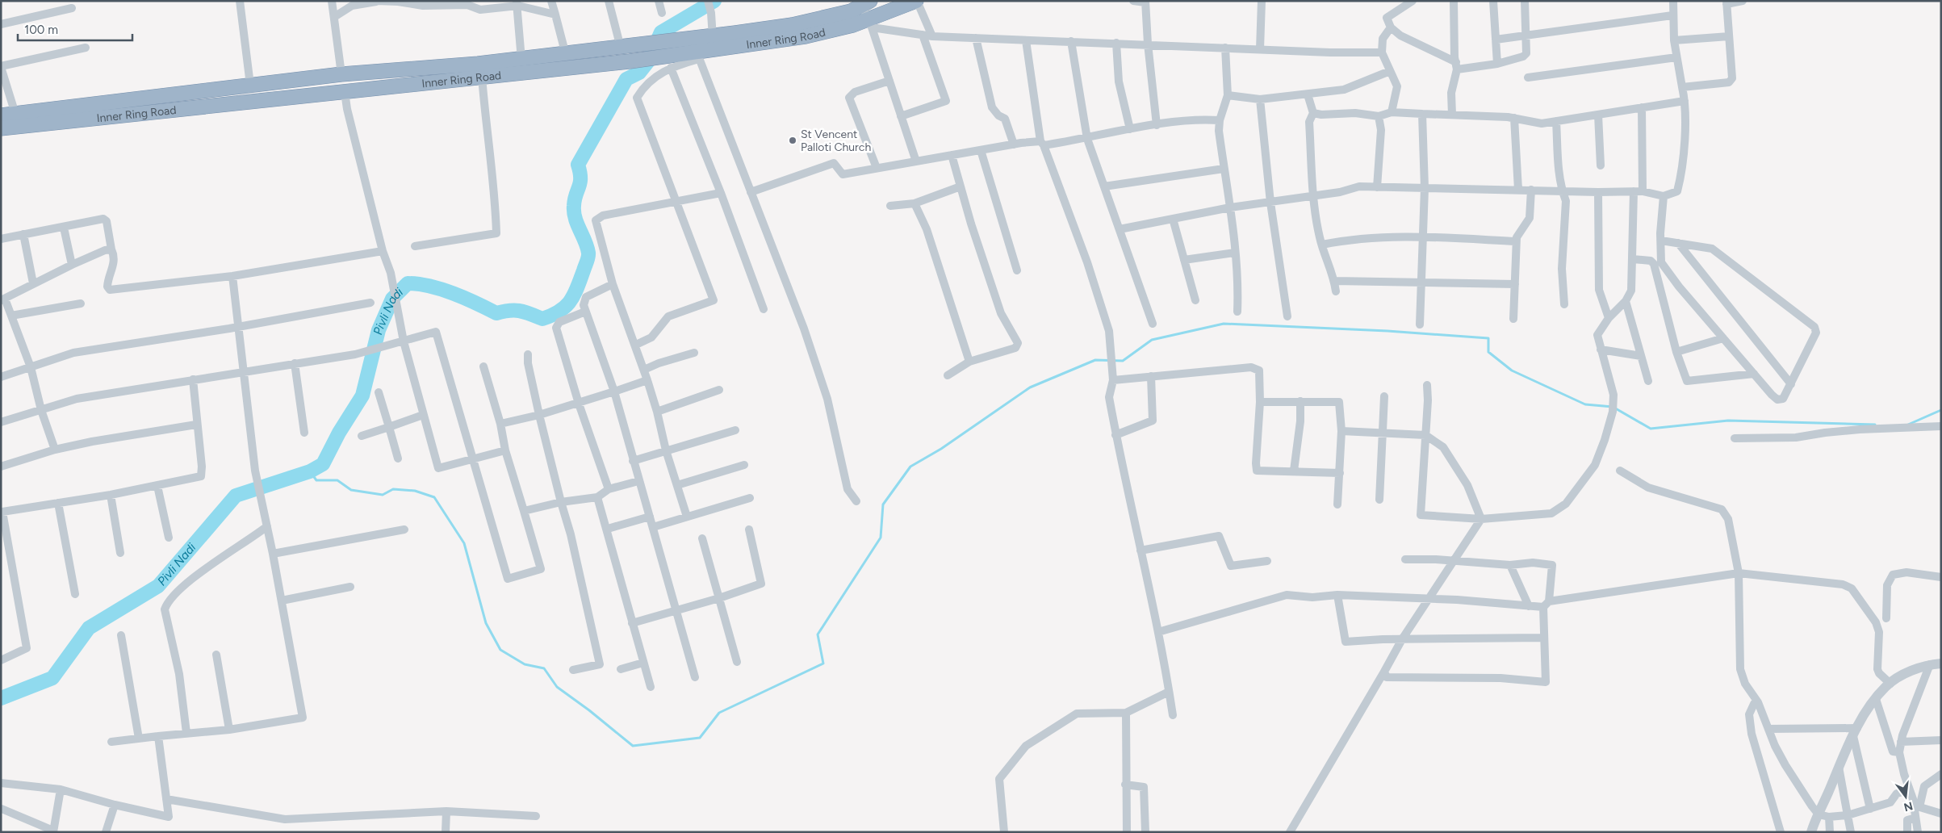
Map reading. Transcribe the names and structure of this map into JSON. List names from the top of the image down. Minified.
{"streets":{"highway":["Inner Ring Road"]},"water":["Pivli Nadi"],"places":["St Vencent Palloti Church"],"scale_bar":"100 m","north":"bottom"}
